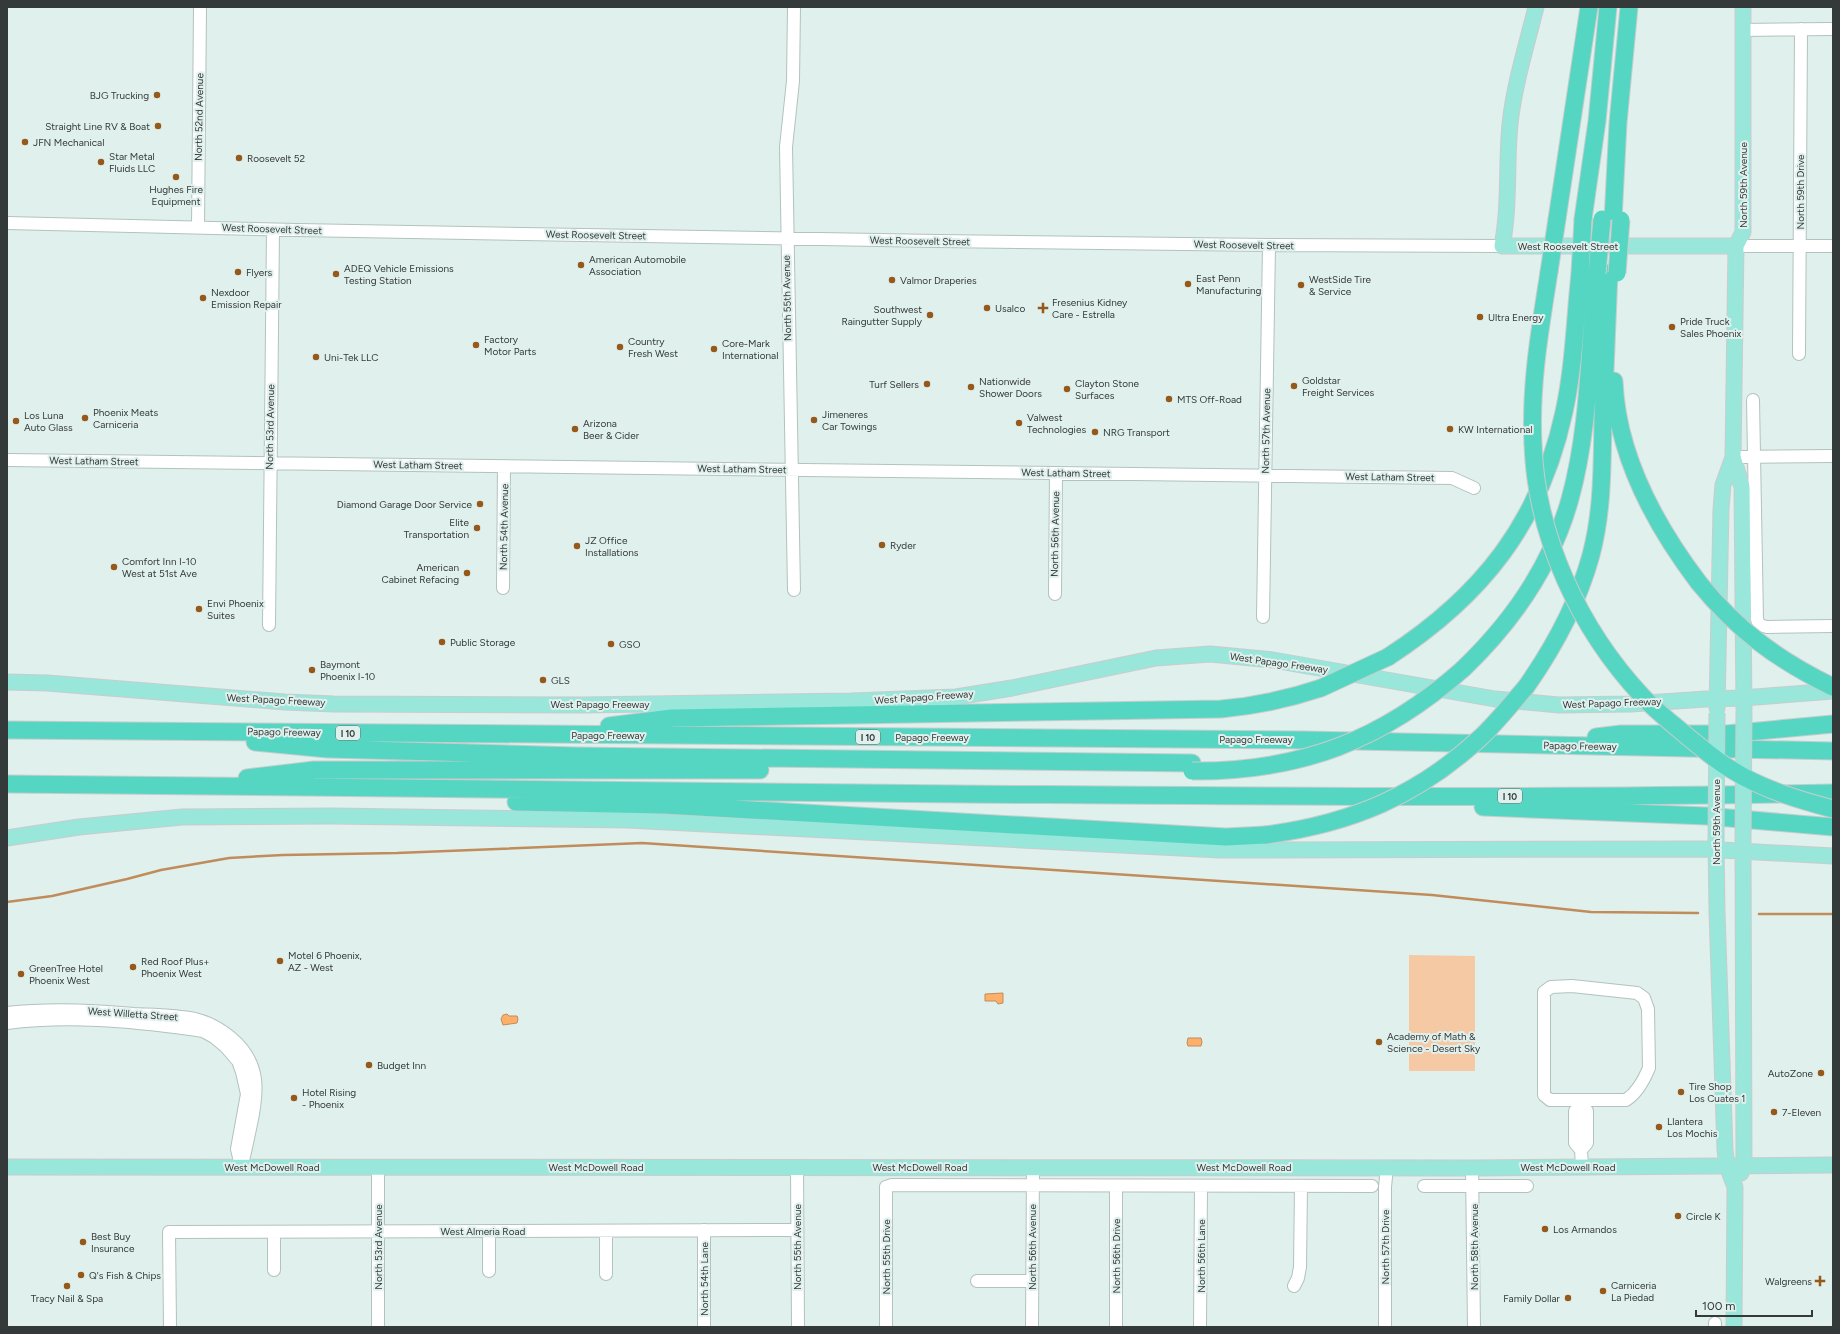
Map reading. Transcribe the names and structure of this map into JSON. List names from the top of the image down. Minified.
{"streets":{"highway":["Papago Freeway","I 10"],"main road":["North 59th Avenue","West Roosevelt Street","West Papago Freeway","West McDowell Road"],"street":["North 52nd Avenue","North 59th Drive","North 55th Avenue","North 53rd Avenue","North 57th Avenue","West Latham Street","North 54th Avenue","North 56th Avenue","West Willetta Street","West Almeria Road","North 57th Drive","North 58th Avenue","North 56th Drive","North 56th Lane","North 55th Drive","North 54th Lane"]},"crossings":[["North 52nd Avenue","West Roosevelt Street"],["North 59th Avenue","West Roosevelt Street"],["North 59th Avenue","West Papago Freeway"],["North 59th Avenue","West McDowell Road"],["North 59th Drive","West Roosevelt Street"],["West Roosevelt Street","North 55th Avenue"],["West Roosevelt Street","North 53rd Avenue"],["West Roosevelt Street","North 57th Avenue"],["North 55th Avenue","West Latham Street"],["North 55th Avenue","West McDowell Road"],["North 55th Avenue","West Almeria Road"],["North 53rd Avenue","West Latham Street"],["North 53rd Avenue","West McDowell Road"],["North 53rd Avenue","West Almeria Road"],["North 57th Avenue","West Latham Street"],["West Latham Street","North 54th Avenue"],["West Latham Street","North 56th Avenue"],["North 56th Avenue","West McDowell Road"],["West McDowell Road","North 57th Drive"],["West McDowell Road","North 58th Avenue"],["West McDowell Road","North 56th Drive"],["West McDowell Road","North 56th Lane"],["West McDowell Road","North 55th Drive"],["West Almeria Road","North 54th Lane"]],"places":{"other":["BJG Trucking","Straight Line RV & Boat","JFN Mechanical","Roosevelt 52","Star Metal Fluids LLC","Hughes Fire Equipment","American Automobile Association","Flyers","ADEQ Vehicle Emissions Testing Station","Valmor Draperies","East Penn Manufacturing","WestSide Tire & Service","Nexdoor Emission Repair","Usalco","Southwest Raingutter Supply","Ultra Energy","Pride Truck Sales Phoenix","Factory Motor Parts","Country Fresh West","Core-Mark International","Uni-Tek LLC","Turf Sellers","Goldstar Freight Services","Nationwide Shower Doors","Clayton Stone Surfaces","MTS Off-Road","Phoenix Meats Carniceria","Jimeneres Car Towings","Los Luna Auto Glass","Valwest Technologies","Arizona Beer & Cider","KW International","NRG Transport","Diamond Garage Door Service","Elite Transportation","Ryder","JZ Office Installations","Comfort Inn I-10 West at 51st Ave","American Cabinet Refacing","Envi Phoenix Suites","Public Storage","GSO","Baymont Phoenix I-10","GLS","Motel 6 Phoenix, AZ - West","Red Roof Plus+ Phoenix West","GreenTree Hotel Phoenix West","Academy of Math & Science - Desert Sky","Budget Inn","AutoZone","Tire Shop Los Cuates 1","Hotel Rising - Phoenix","7-Eleven","Llantera Los Mochis","Circle K","Los Armandos","Best Buy Insurance","Q's Fish & Chips","Tracy Nail & Spa","Carniceria La Piedad","Family Dollar"],"health":["Fresenius Kidney Care - Estrella","Walgreens"]},"scale_bar":"100 m"}
